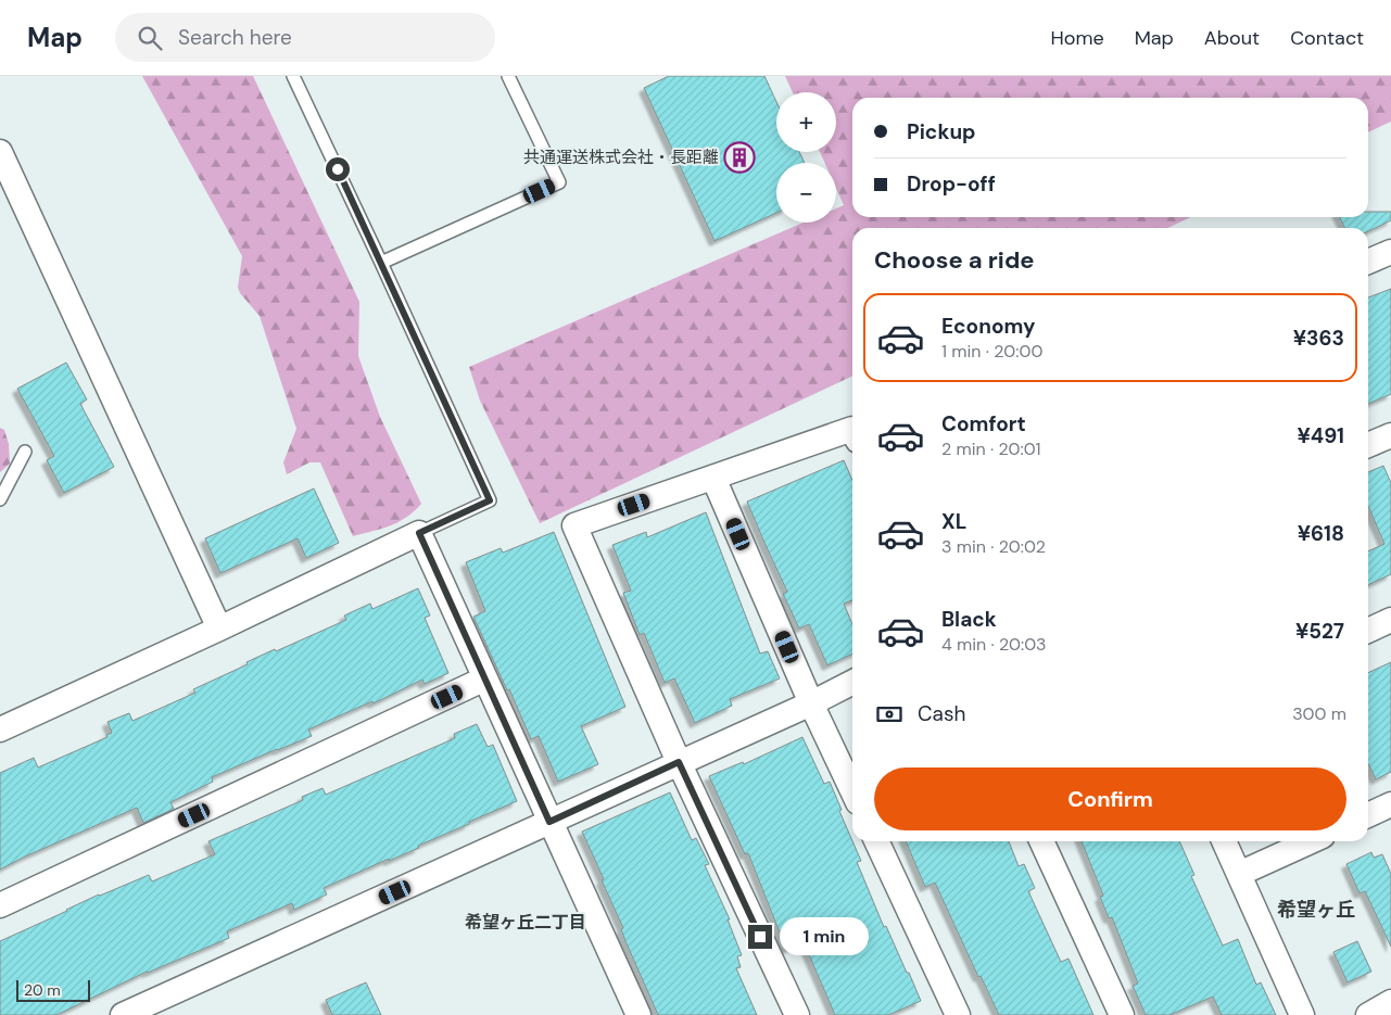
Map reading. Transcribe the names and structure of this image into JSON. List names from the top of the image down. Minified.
{"districts":["希望ヶ丘","希望ヶ丘二丁目"],"places":{"building":["共通運送株式会社・長距離"]},"scale_bar":"20 m","page":{"header":"Map","search":"Search here","nav":["Home","Map","About","Contact"],"map_buttons":["+","−"],"banner":["Pickup","Drop-off"],"heading":"Choose a ride","list":[{"name":"Economy","note":"1 min · 20:00","value":"¥363"},{"name":"Comfort","note":"2 min · 20:01","value":"¥491"},{"name":"XL","note":"3 min · 20:02","value":"¥618"},{"name":"Black","note":"4 min · 20:03","value":"¥527"}],"pay":["Cash","300 m"],"buttons":"Confirm","bubble":"1 min","scale":"20 m"}}
